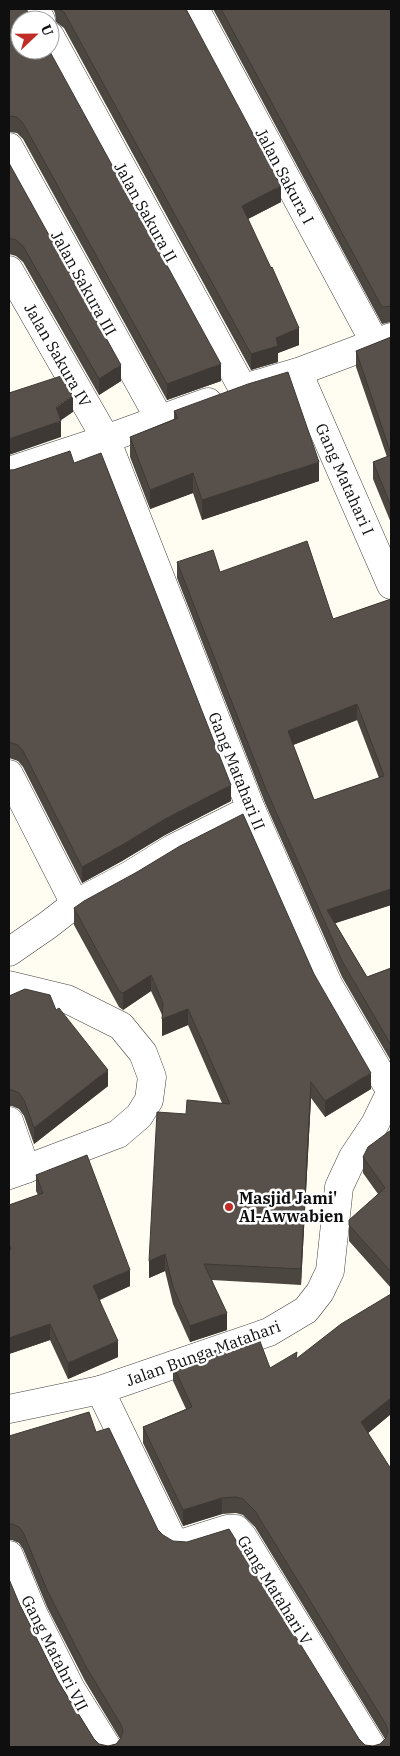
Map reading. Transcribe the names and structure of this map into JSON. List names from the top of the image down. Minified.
{"streets":{"street":["Jalan Sakura I","Jalan Sakura II","Jalan Sakura III","Jalan Sakura IV","Gang Matahari I","Gang Matahari II","Jalan Bunga Matahari","Gang Matahari V","Gang Matahri VII"]},"crossings":[["Jalan Sakura IV","Gang Matahari II"],["Gang Matahari II","Jalan Bunga Matahari"],["Jalan Bunga Matahari","Gang Matahari V"]],"places":["Masjid Jami' Al-Awwabien"],"north":"right"}
